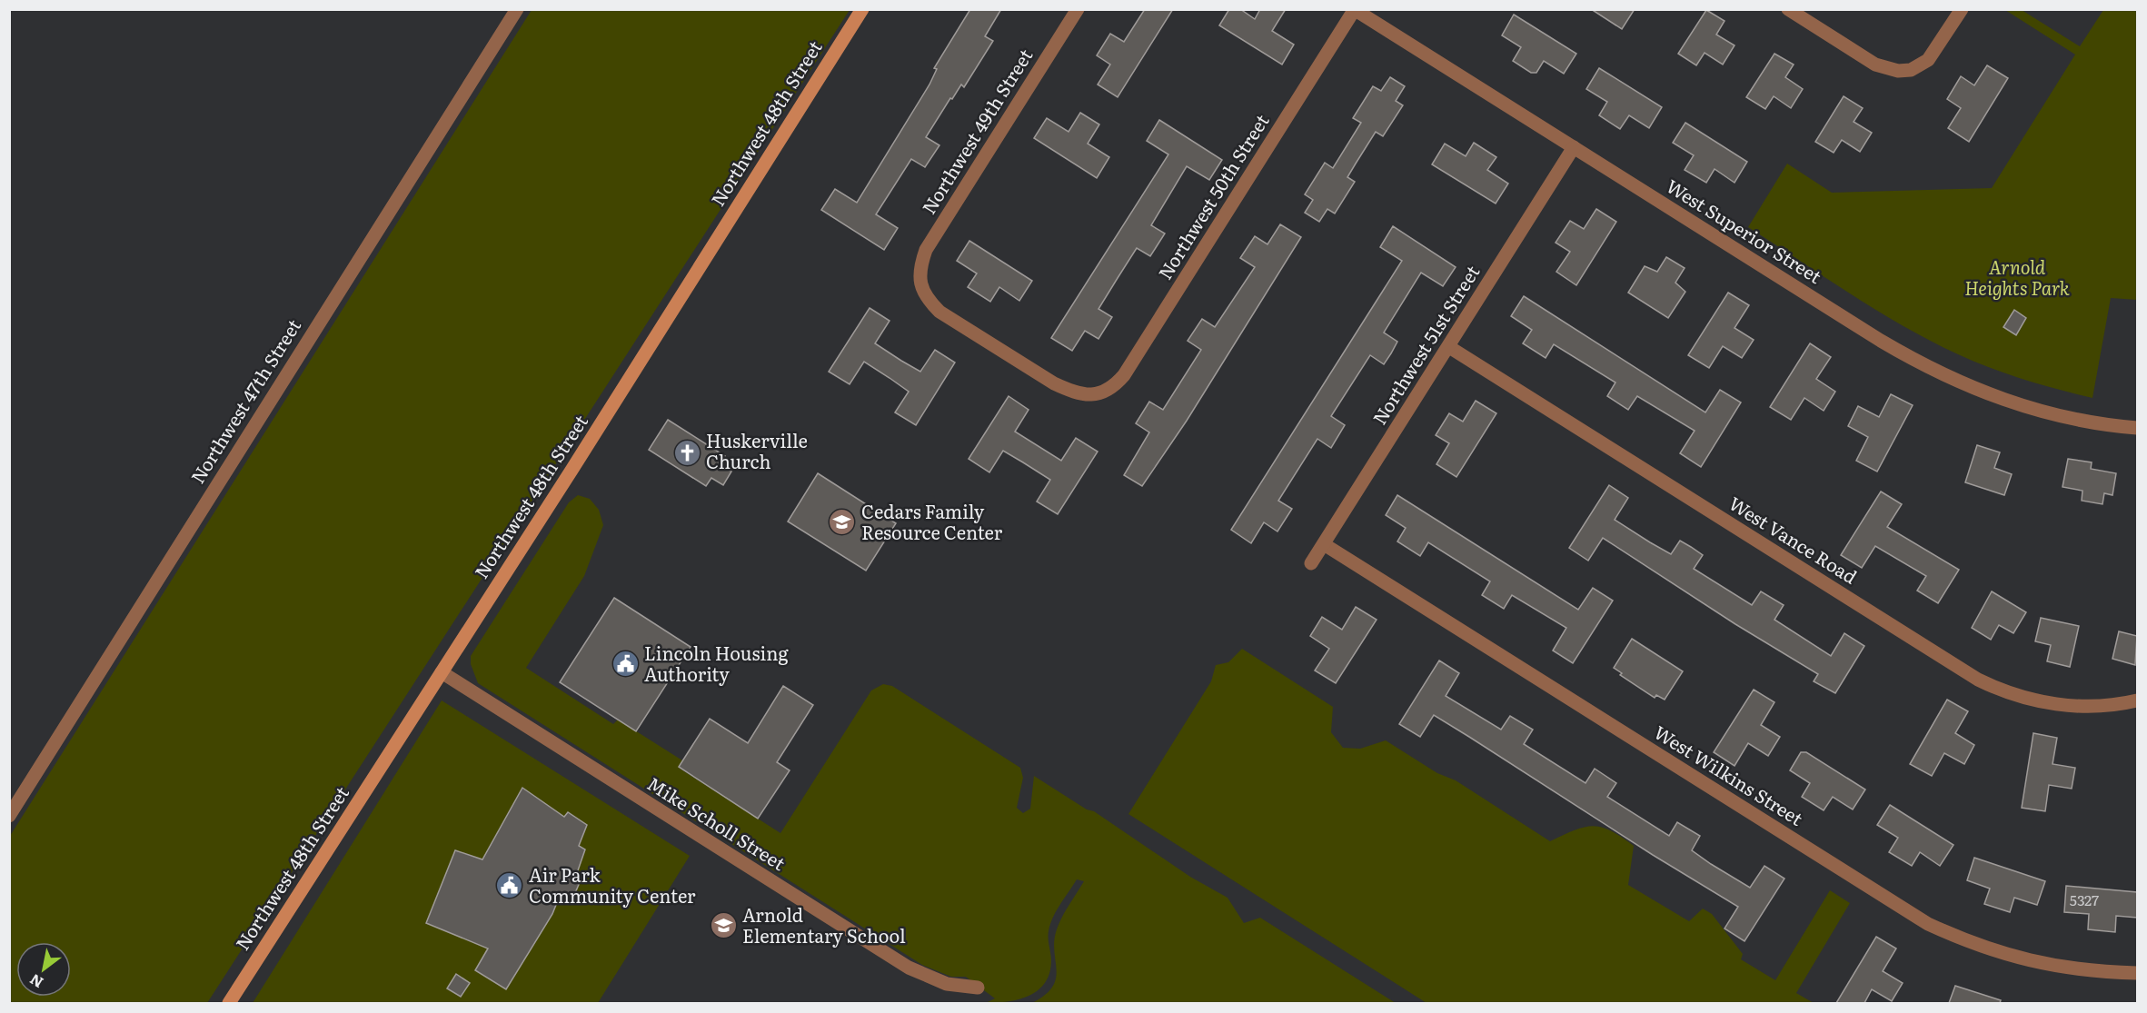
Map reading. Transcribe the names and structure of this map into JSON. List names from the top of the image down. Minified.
{"streets":{"main road":["Northwest 48th Street"],"street":["Northwest 49th Street","Northwest 50th Street","West Superior Street","Northwest 51st Street","Northwest 47th Street","West Vance Road","West Wilkins Street","Mike Scholl Street"]},"crossings":[["Northwest 48th Street","Mike Scholl Street"],["Northwest 49th Street","Northwest 50th Street"],["Northwest 50th Street","West Superior Street"],["West Superior Street","Northwest 51st Street"],["Northwest 51st Street","West Vance Road"],["Northwest 51st Street","West Wilkins Street"]],"parks":["Arnold Heights Park"],"places":{"church":["Huskerville Church"],"school or university":["Cedars Family Resource Center","Arnold Elementary School"],"public building":["Lincoln Housing Authority","Air Park Community Center"]},"house_numbers":["5327"],"north":"bottom left"}
